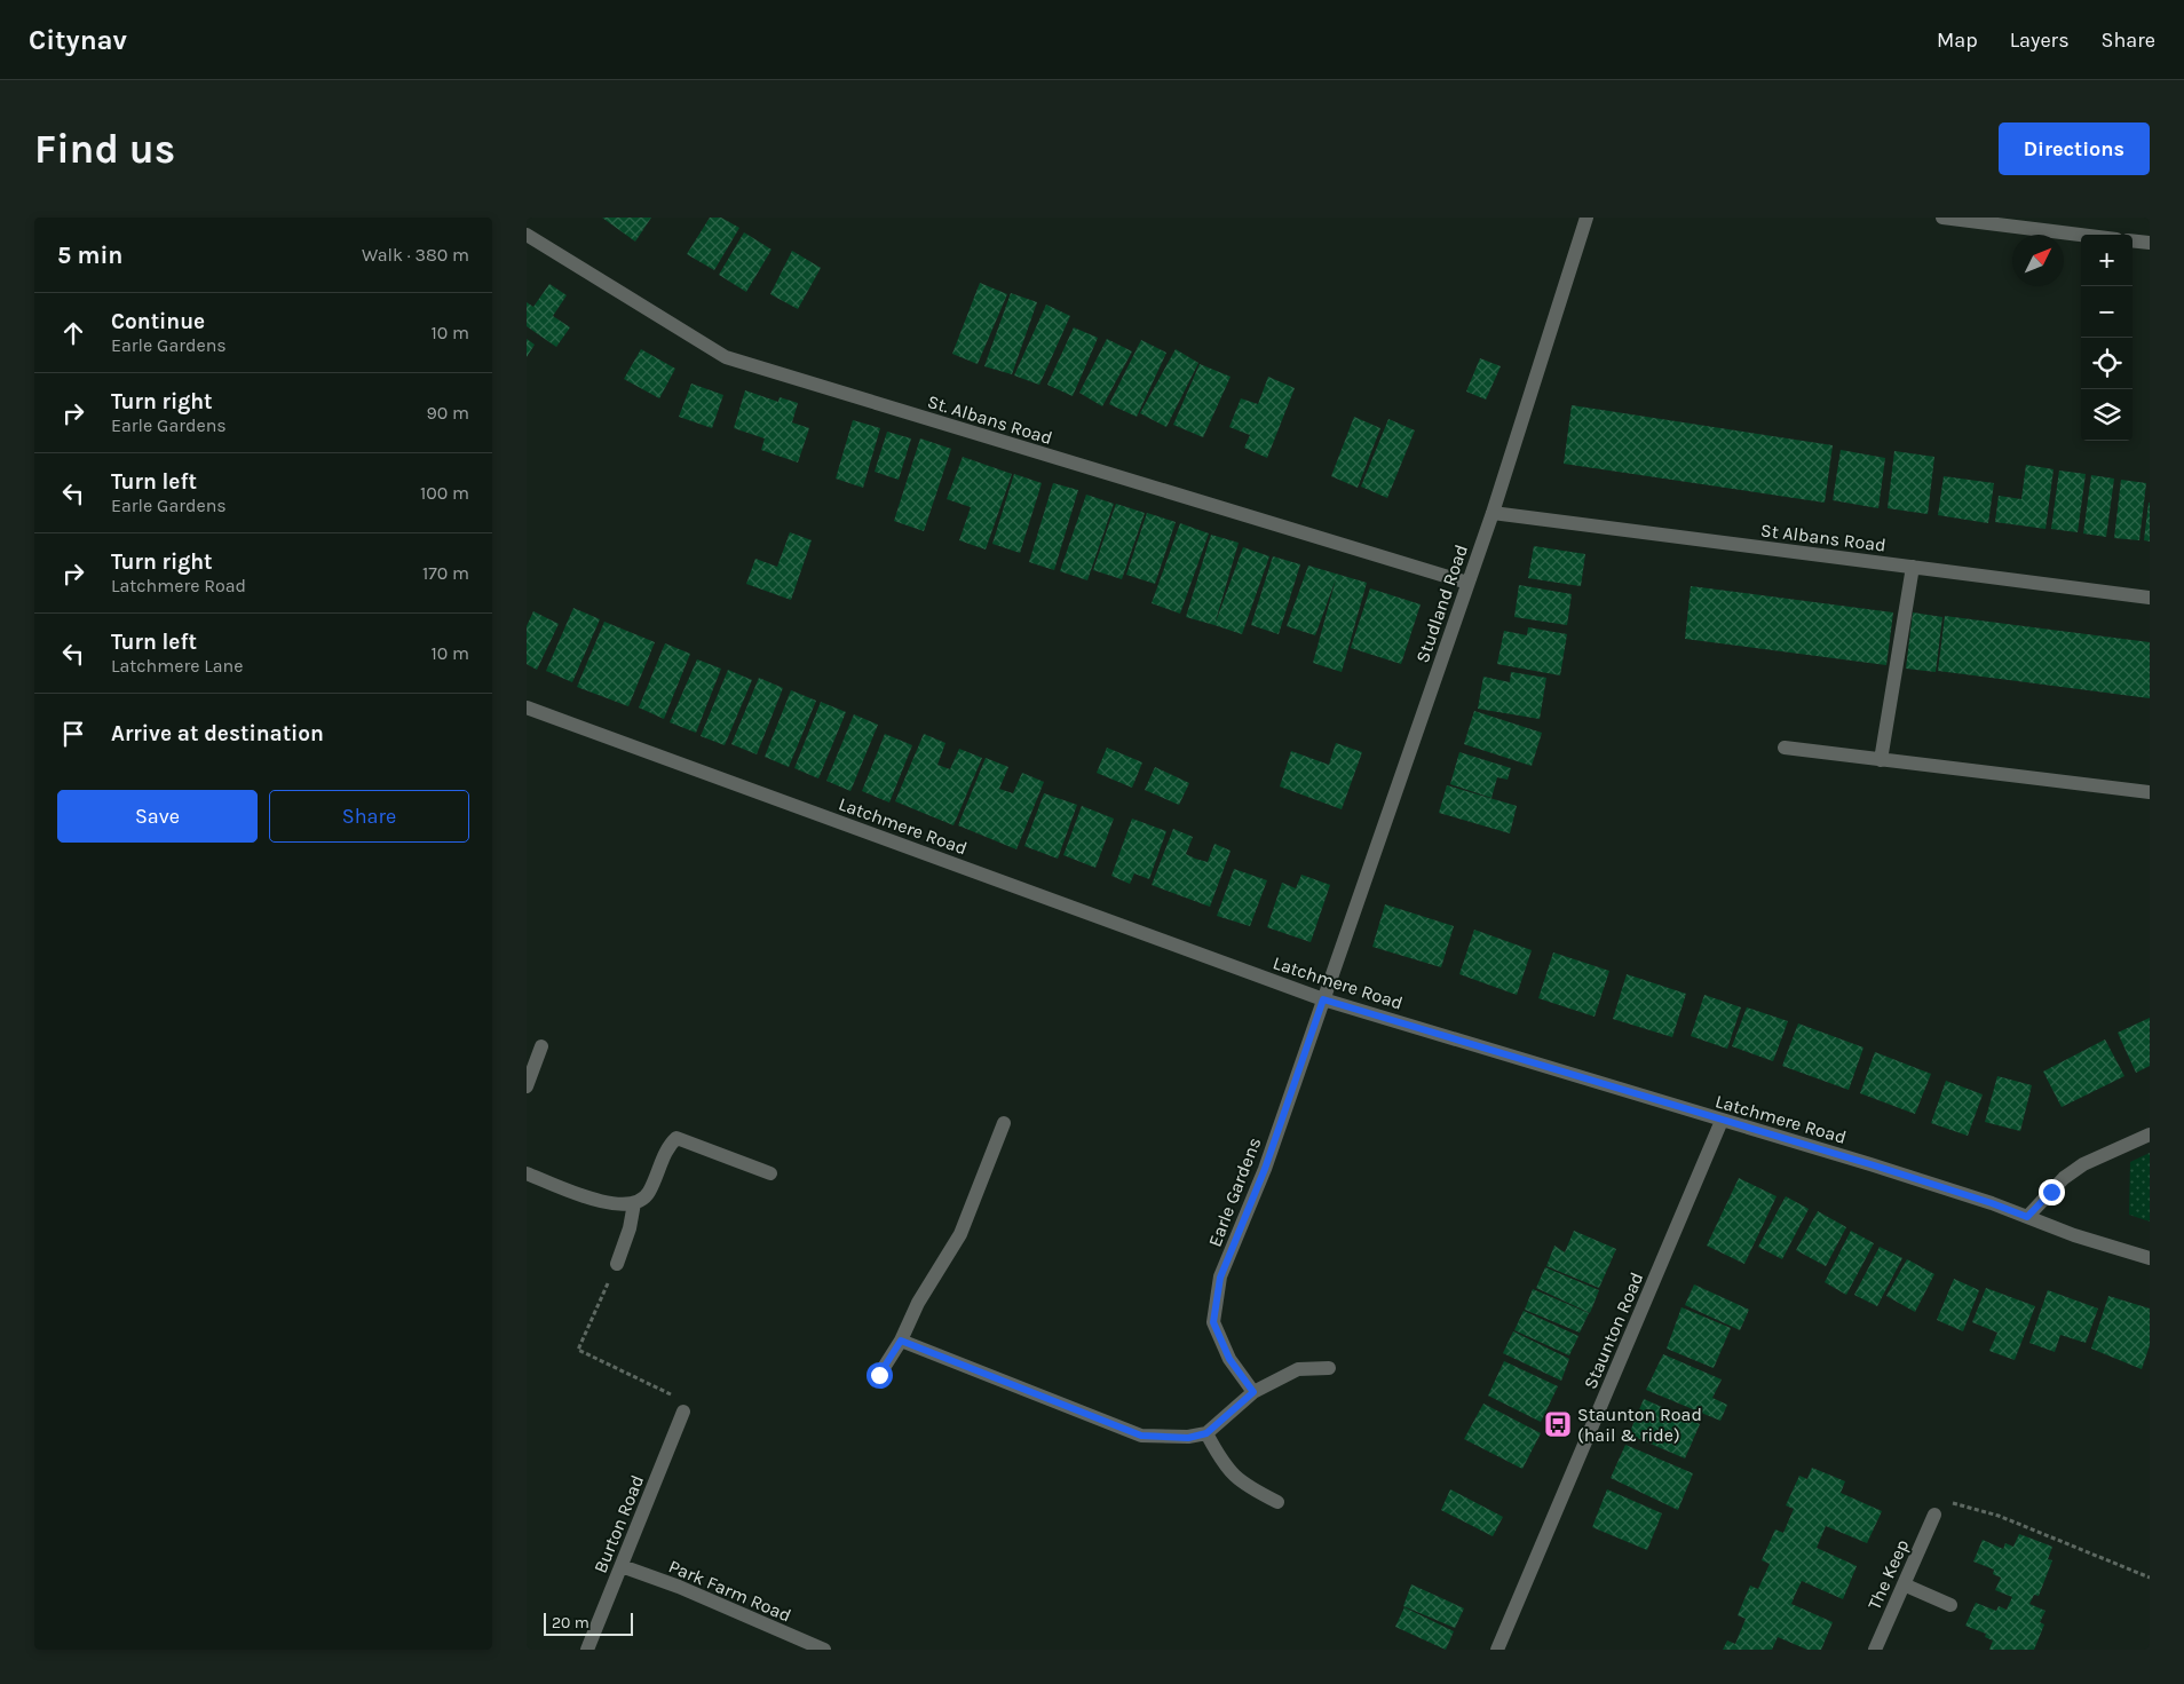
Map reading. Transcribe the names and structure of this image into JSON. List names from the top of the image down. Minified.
{"streets":{"street":["St. Albans Road","St Albans Road","Studland Road","Latchmere Road","Earle Gardens","Staunton Road","Burton Road","The Keep","Park Farm Road"]},"crossings":[["St. Albans Road","Studland Road"],["St Albans Road","Studland Road"],["Studland Road","Latchmere Road"],["Studland Road","Earle Gardens"],["Latchmere Road","Earle Gardens"],["Latchmere Road","Staunton Road"],["Burton Road","Park Farm Road"]],"places":{"bus stop":["Staunton Road (hail & ride)"]},"scale_bar":"20 m","north":"top right","page":{"header":"Citynav","nav":["Map","Layers","Share"],"buttons":["Directions",["Save","Share"]],"title":"Find us","heading":["5 min","Walk · 380 m"],"map_buttons":["+","−"],"list":[["Continue","Earle Gardens","10 m"],["Turn right","Earle Gardens","90 m"],["Turn left","Earle Gardens","100 m"],["Turn right","Latchmere Road","170 m"],["Turn left","Latchmere Lane","10 m"],"Arrive at destination"],"scale":"20 m"}}
